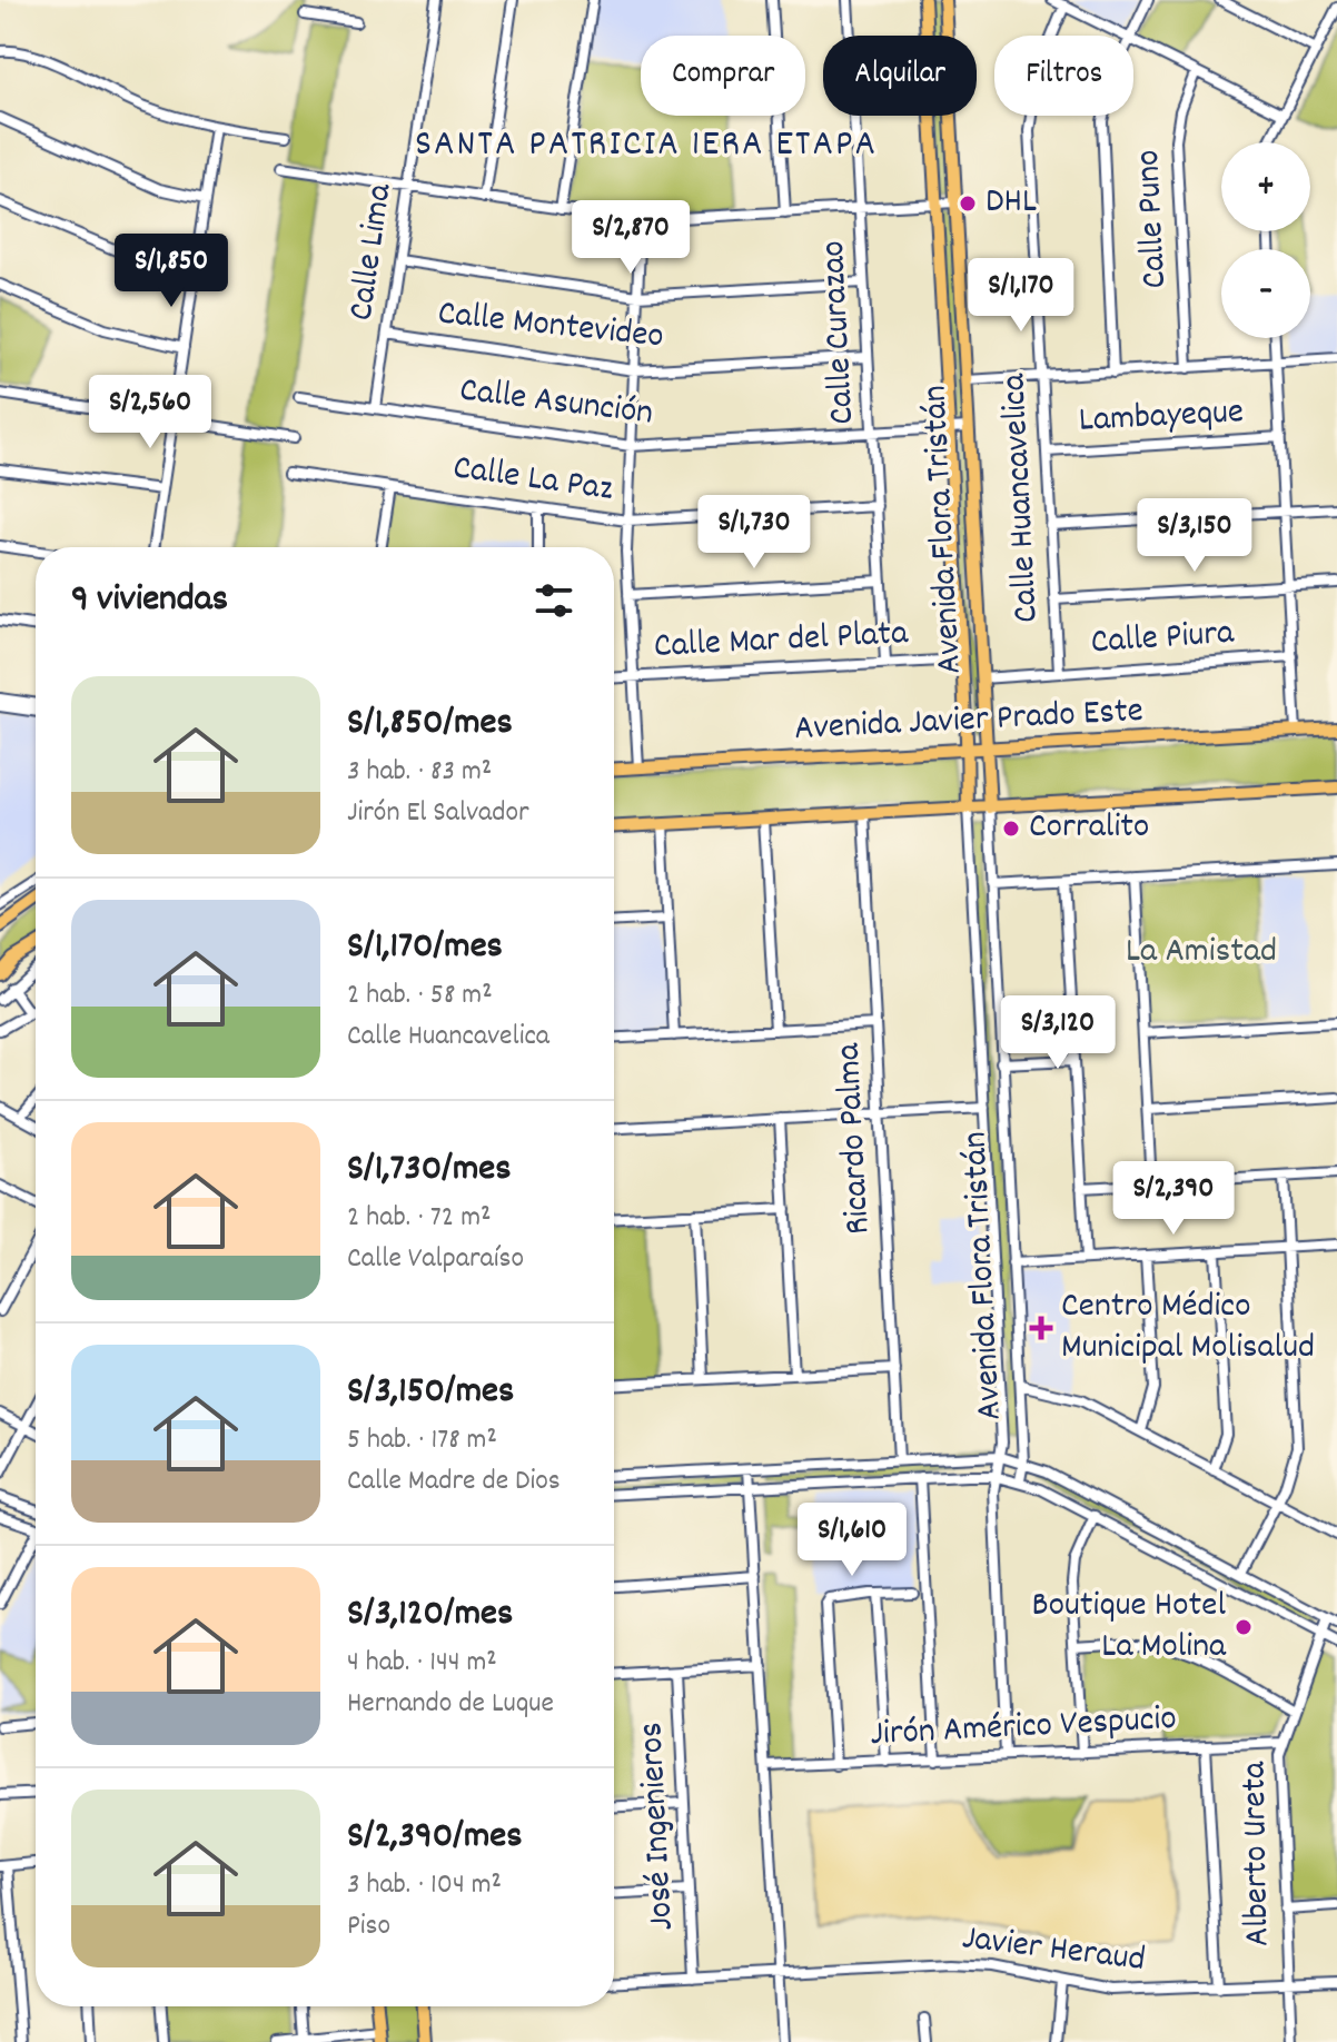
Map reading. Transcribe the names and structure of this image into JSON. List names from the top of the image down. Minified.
{"streets":{"main road":["Avenida Flora Tristán","Avenida Javier Prado Este"],"street":["Calle Puno","Calle Lima","Calle Montevideo","Calle Curazao","Calle Asunción","Lambayeque","Calle La Paz","Calle Huancavelica","Calle Piura","Calle Mar del Plata","Ricardo Palma","Jirón Américo Vespucio","José Ingenieros","Alberto Ureta","Javier Heraud"]},"crossings":[["Calle Lima","Calle Montevideo"],["Calle Lima","Calle Asunción"],["Calle Montevideo","Calle Curazao"],["Calle Curazao","Calle Asunción"],["Calle Curazao","Calle La Paz"],["Calle Curazao","Calle Mar del Plata"],["Calle Asunción","Avenida Flora Tristán"],["Lambayeque","Calle Huancavelica"],["Calle Huancavelica","Calle Piura"],["Avenida Flora Tristán","Calle Piura"],["Avenida Flora Tristán","Calle Mar del Plata"],["Avenida Flora Tristán","Avenida Javier Prado Este"],["Avenida Flora Tristán","Jirón Américo Vespucio"],["Jirón Américo Vespucio","Alberto Ureta"],["José Ingenieros","Javier Heraud"],["Alberto Ureta","Javier Heraud"]],"districts":["SANTA PATRICIA 1ERA ETAPA"],"parks":["La Amistad"],"places":{"other":["DHL","Corralito","Boutique Hotel La Molina"],"health":["Centro Médico Municipal Molisalud"]},"page":{"chip":["Comprar","Alquilar","Filtros"],"map_buttons":["+","−"],"price":["S/2,870","S/1,850","S/1,170","S/2,560","S/1,730","S/3,150","S/3,120","S/2,390","S/1,610"],"heading":"9 viviendas","list":[{"name":"S/1,850/mes","note":"3 hab. · 83 m² · Jirón El Salvador"},{"name":"S/1,170/mes","note":"2 hab. · 58 m² · Calle Huancavelica"},{"name":"S/1,730/mes","note":"2 hab. · 72 m² · Calle Valparaíso"},{"name":"S/3,150/mes","note":"5 hab. · 178 m² · Calle Madre de Dios"},{"name":"S/3,120/mes","note":"4 hab. · 144 m² · Hernando de Luque"},{"name":"S/2,390/mes","note":"3 hab. · 104 m² · Piso"}]}}
